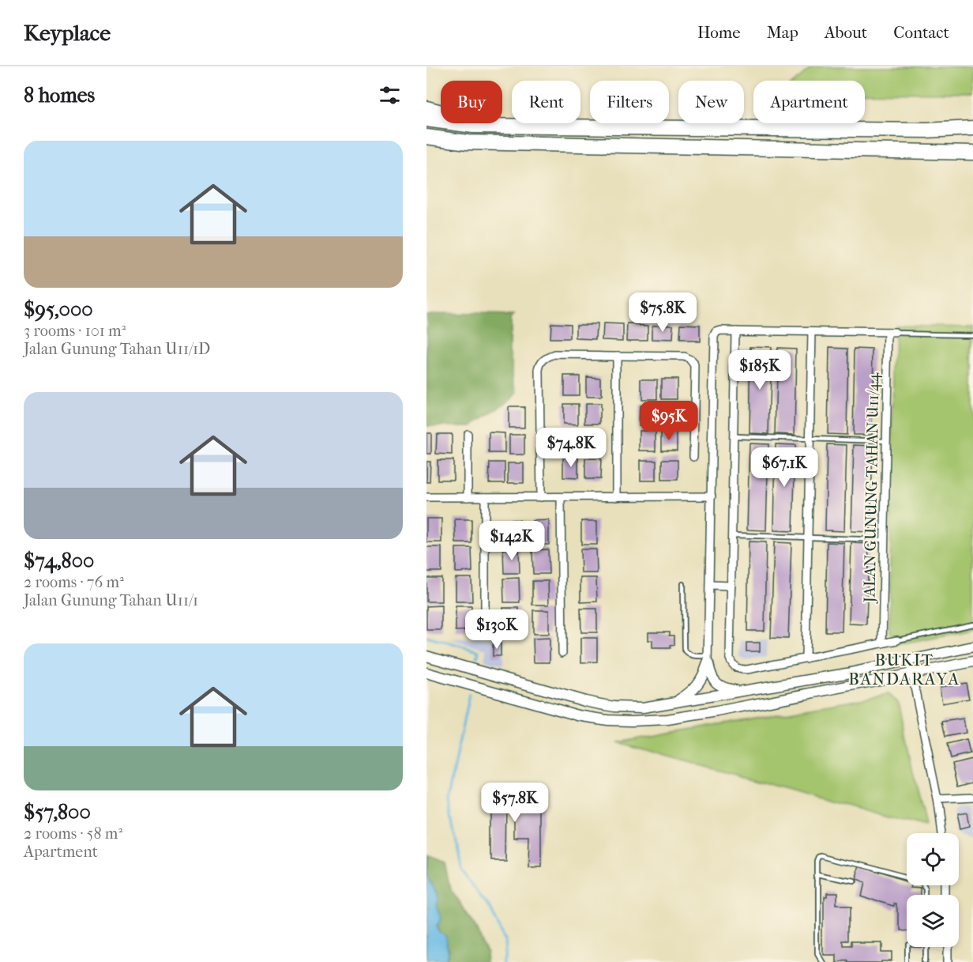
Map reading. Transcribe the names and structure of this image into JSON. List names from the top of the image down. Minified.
{"streets":{"street":["JALAN GUNUNG TAHAN U11/44"]},"districts":["BUKIT BANDARAYA"],"page":{"header":"Keyplace","nav":["Home","Map","About","Contact"],"heading":"8 homes","chip":["Buy","Rent","Filters","New","Apartment"],"list":[{"name":"$95,000","note":"3 rooms · 101 m² · Jalan Gunung Tahan U11/1D"},{"name":"$74,800","note":"2 rooms · 76 m² · Jalan Gunung Tahan U11/1"},{"name":"$57,800","note":"2 rooms · 58 m² · Apartment"}],"price":["$75.8K","$185K","$95K","$74.8K","$67.1K","$142K","$130K","$57.8K"]}}
